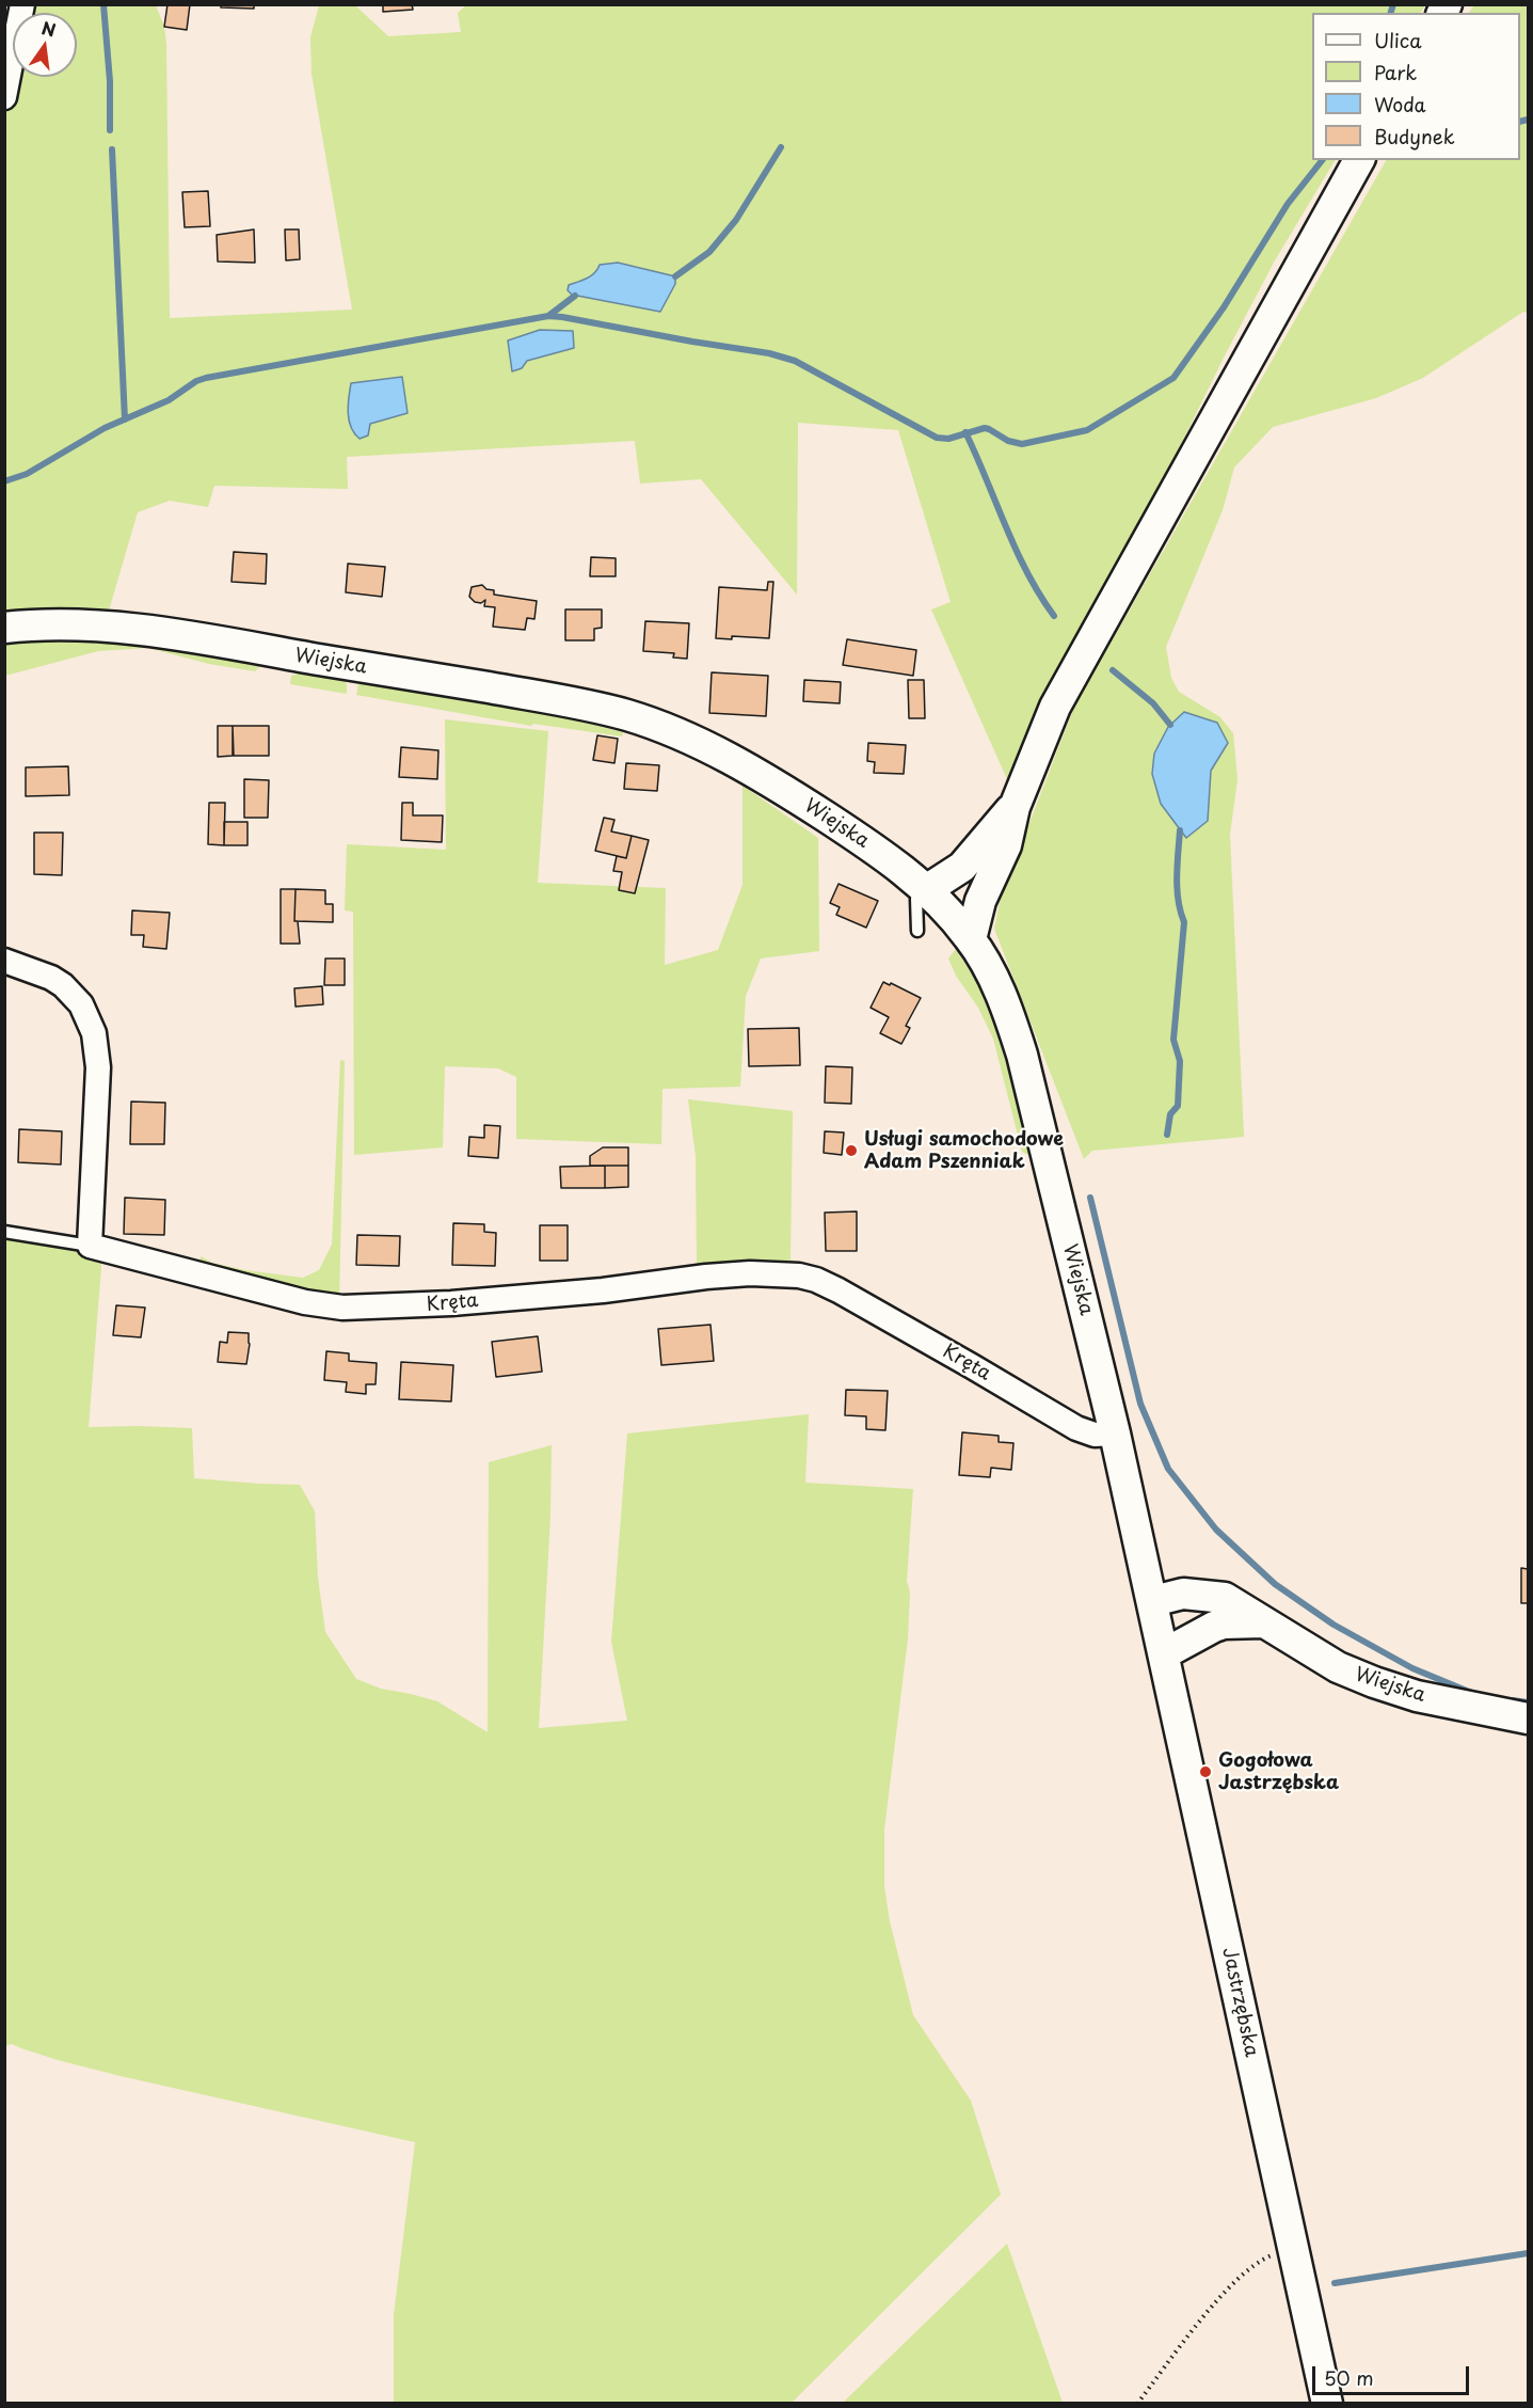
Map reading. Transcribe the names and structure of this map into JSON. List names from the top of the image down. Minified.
{"streets":{"street":["Wiejska","Kręta","Jastrzębska"]},"crossings":[["Wiejska","Kręta"],["Wiejska","Jastrzębska"]],"places":["Usługi samochodowe Adam Pszenniak","Gogołowa Jastrzębska"],"legend":["Ulica","Park","Woda","Budynek"],"scale_bar":"50 m","north":"top"}
